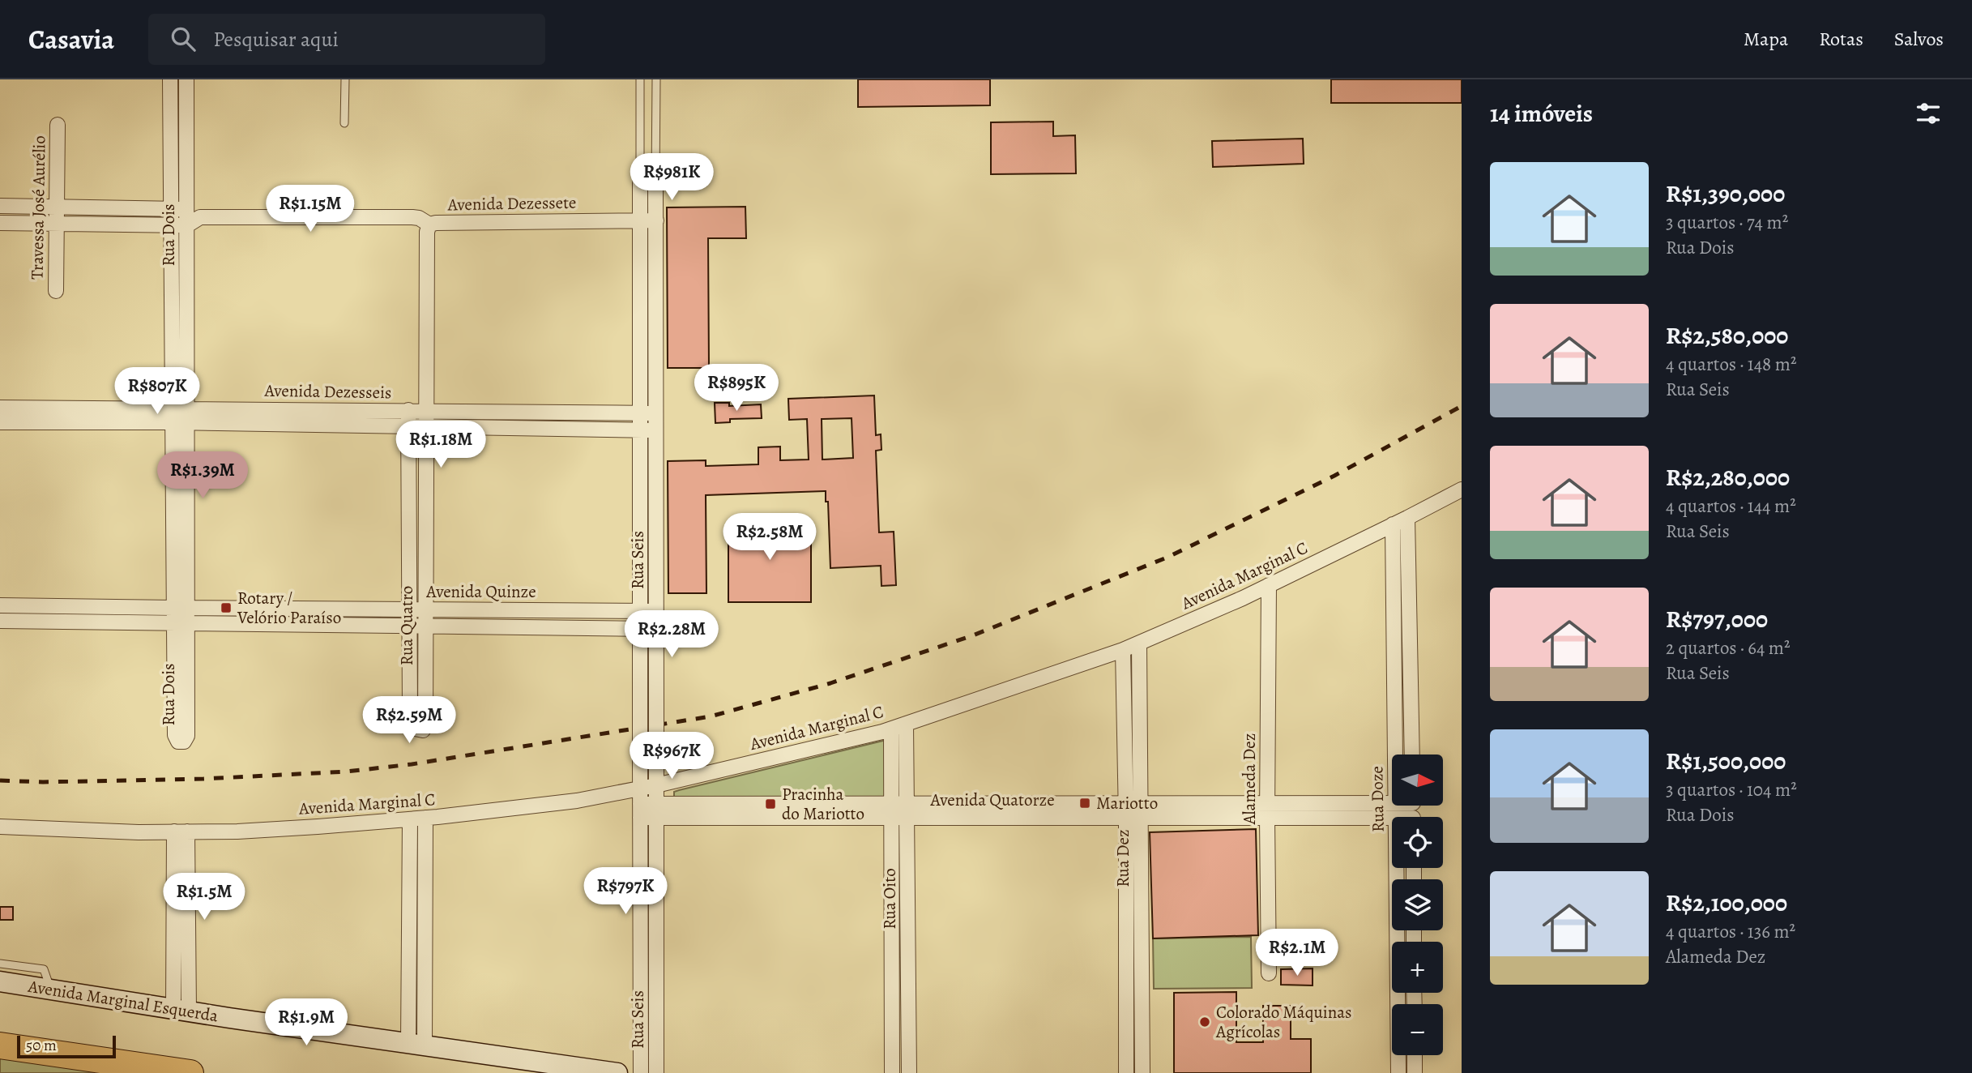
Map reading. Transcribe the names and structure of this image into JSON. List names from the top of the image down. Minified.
{"streets":{"main road":["Avenida Marginal Esquerda"],"street":["Avenida Dezessete","Travessa José Aurélio","Rua Dois","Avenida Dezesseis","Rua Seis","Avenida Marginal C","Avenida Quinze","Rua Quatro","Alameda Dez","Rua Doze","Avenida Quatorze","Rua Dez","Rua Oito"]},"crossings":[["Avenida Dezessete","Rua Seis"],["Avenida Dezessete","Rua Quatro"],["Rua Dois","Avenida Dezesseis"],["Rua Dois","Avenida Quinze"],["Avenida Dezesseis","Rua Seis"],["Avenida Dezesseis","Rua Quatro"],["Rua Seis","Avenida Marginal C"],["Rua Seis","Avenida Quinze"],["Rua Seis","Avenida Quatorze"],["Avenida Marginal C","Alameda Dez"],["Avenida Marginal C","Rua Doze"],["Avenida Marginal C","Rua Dez"],["Avenida Marginal C","Rua Oito"],["Avenida Quinze","Rua Quatro"],["Alameda Dez","Avenida Quatorze"],["Rua Doze","Avenida Quatorze"],["Avenida Quatorze","Rua Dez"],["Avenida Quatorze","Rua Oito"]],"places":{"transit":["Rotary / Velório Paraíso","Mariotto","Pracinha do Mariotto"],"other":["Colorado Máquinas Agrícolas"]},"scale_bar":"50 m","north":"right","page":{"header":"Casavia","search":"Pesquisar aqui","nav":["Mapa","Rotas","Salvos"],"heading":"14 imóveis","list":[{"name":"R$1,390,000","note":"3 quartos · 74 m² · Rua Dois"},{"name":"R$2,580,000","note":"4 quartos · 148 m² · Rua Seis"},{"name":"R$2,280,000","note":"4 quartos · 144 m² · Rua Seis"},{"name":"R$797,000","note":"2 quartos · 64 m² · Rua Seis"},{"name":"R$1,500,000","note":"3 quartos · 104 m² · Rua Dois"},{"name":"R$2,100,000","note":"4 quartos · 136 m² · Alameda Dez"}],"price":["R$981K","R$1.15M","R$895K","R$807K","R$1.18M","R$1.39M","R$2.58M","R$2.28M","R$2.59M","R$967K","R$797K","R$1.5M","R$2.1M","R$1.9M"],"map_buttons":["+","−"],"scale":"50 m"}}
